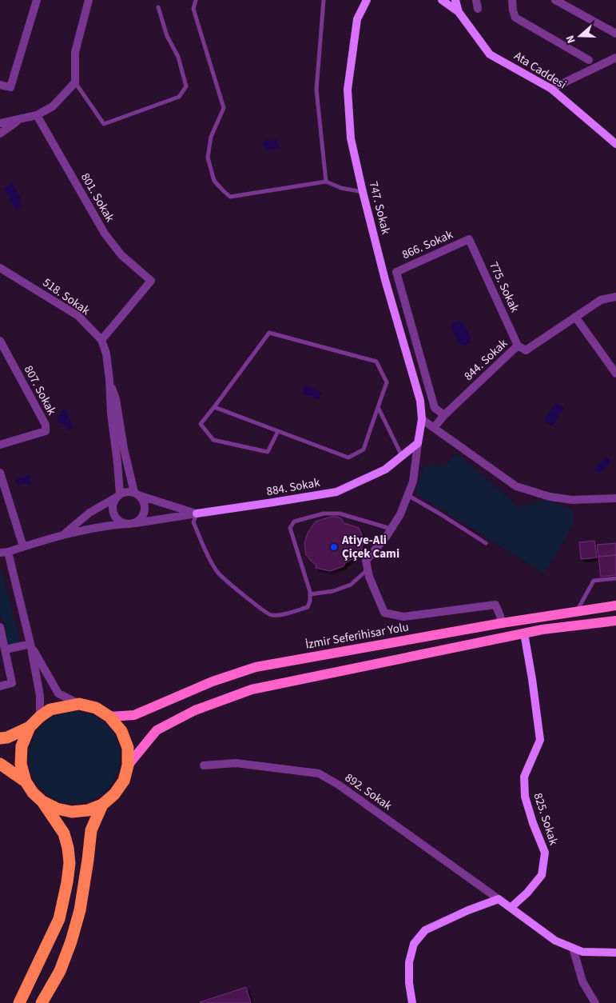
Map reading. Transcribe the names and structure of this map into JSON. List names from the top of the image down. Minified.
{"streets":{"main road":["İzmir Seferihisar Yolu"],"street":["Ata Caddesi","801. Sokak","747. Sokak","866. Sokak","775. Sokak","518. Sokak","844. Sokak","807. Sokak","884. Sokak","892. Sokak","825. Sokak"]},"crossings":[["801. Sokak","518. Sokak"],["866. Sokak","775. Sokak"],["866. Sokak","844. Sokak"],["775. Sokak","844. Sokak"],["518. Sokak","884. Sokak"]],"places":["Atiye-Ali Çiçek Cami"],"north":"left"}
